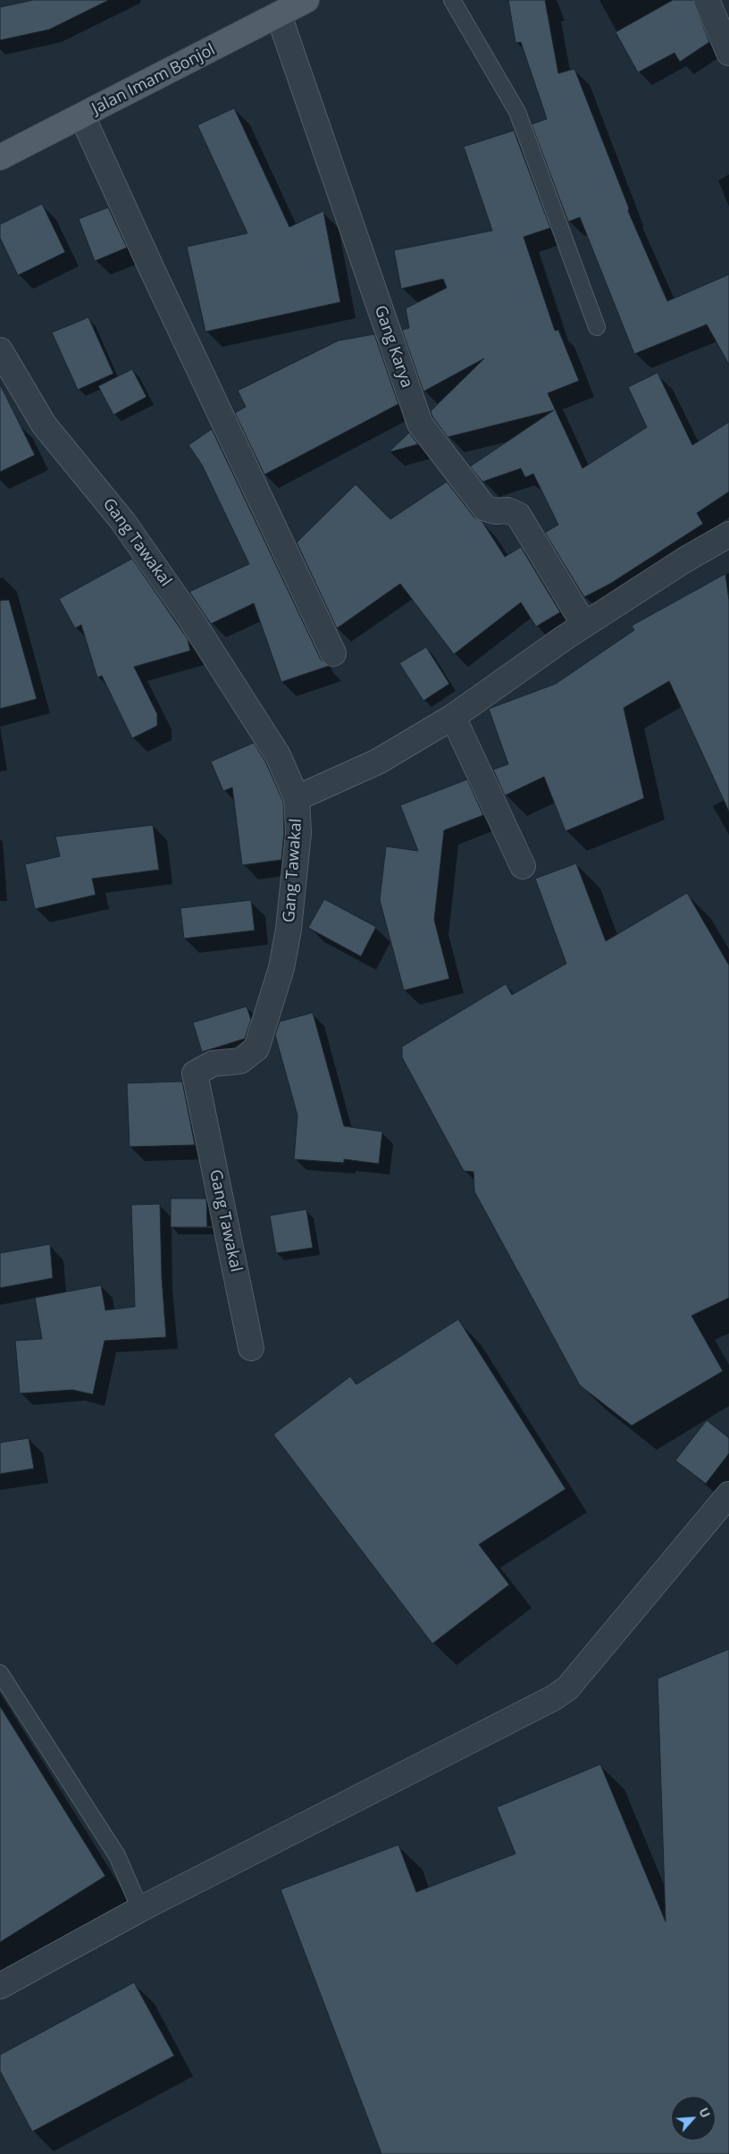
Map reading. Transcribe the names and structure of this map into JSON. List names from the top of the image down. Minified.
{"streets":{"main road":["Jalan Imam Bonjol"],"street":["Gang Karya","Gang Tawakal"]},"crossings":[["Jalan Imam Bonjol","Gang Karya"]],"north":"top right"}
